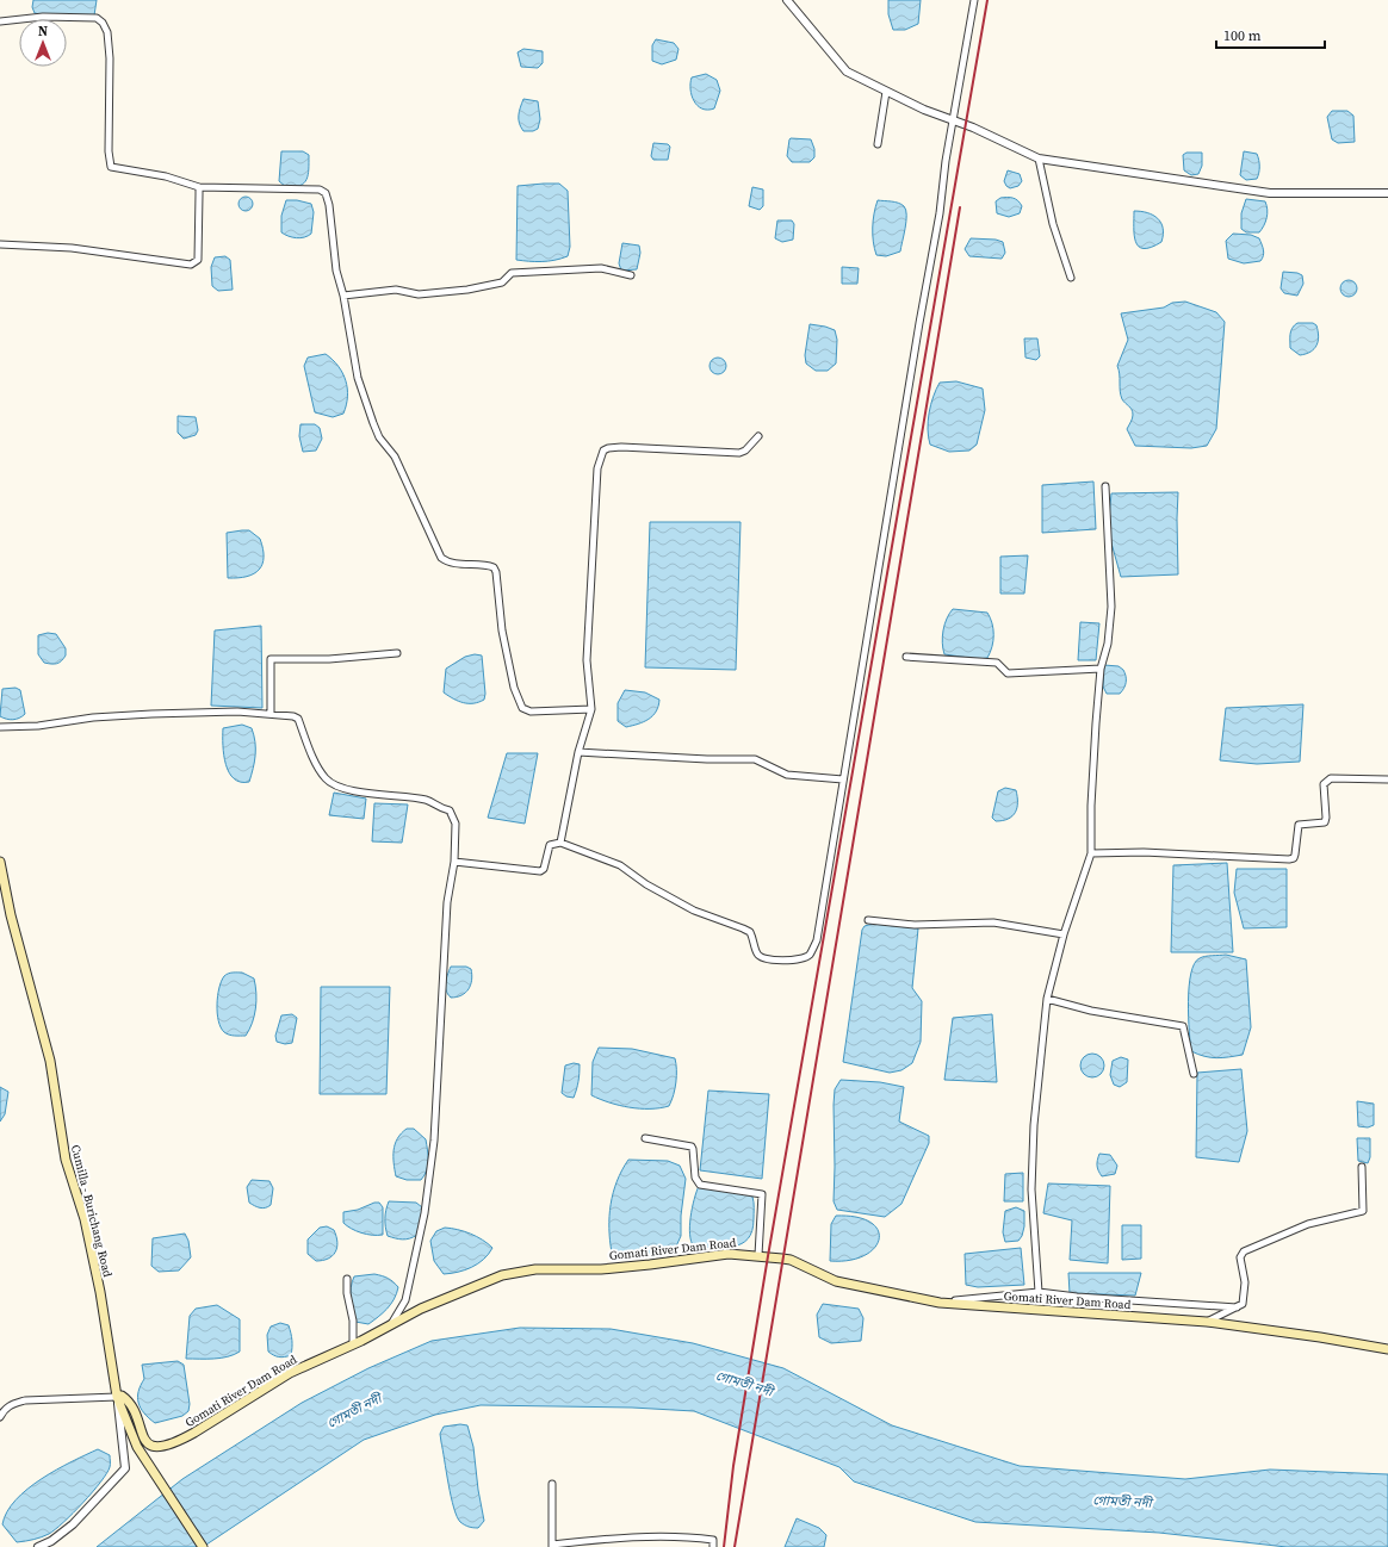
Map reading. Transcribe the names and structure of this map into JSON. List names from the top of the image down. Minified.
{"streets":{"main road":["Cumilla - Burichang Road","Gomati River Dam Road"]},"crossings":[["Cumilla - Burichang Road","Gomati River Dam Road"]],"water":["গোমতী নদী"],"scale_bar":"100 m","north":"top"}
